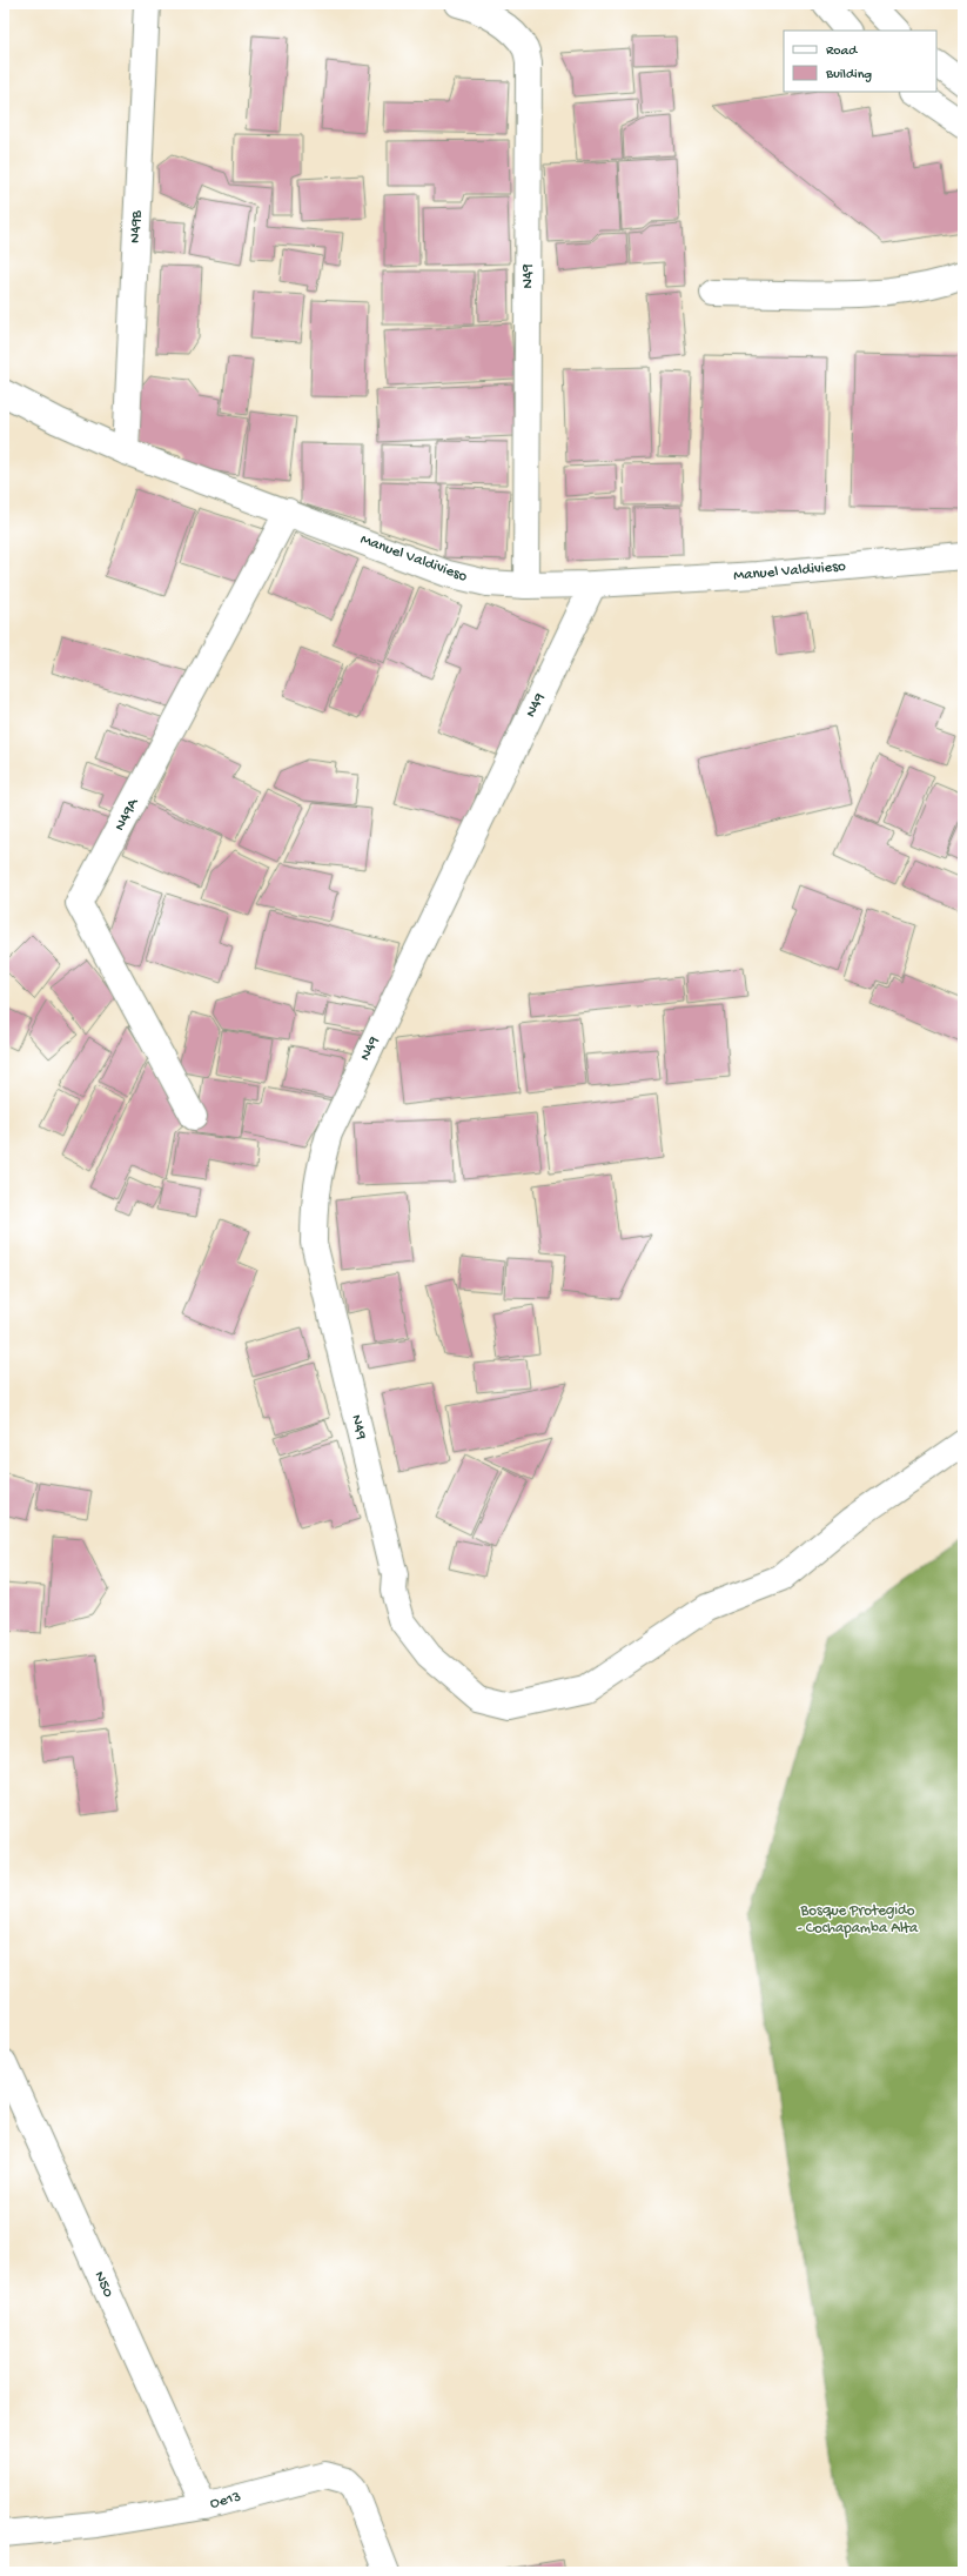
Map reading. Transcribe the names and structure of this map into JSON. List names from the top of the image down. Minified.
{"streets":{"street":["N49B","N49","Manuel Valdivieso","N49A","N50","Oe13"]},"crossings":[["N49B","Manuel Valdivieso"],["N49","Manuel Valdivieso"],["Manuel Valdivieso","N49A"],["N50","Oe13"]],"parks":["Bosque Protegido - Cochapamba Alta"],"legend":["Road","Building"]}
